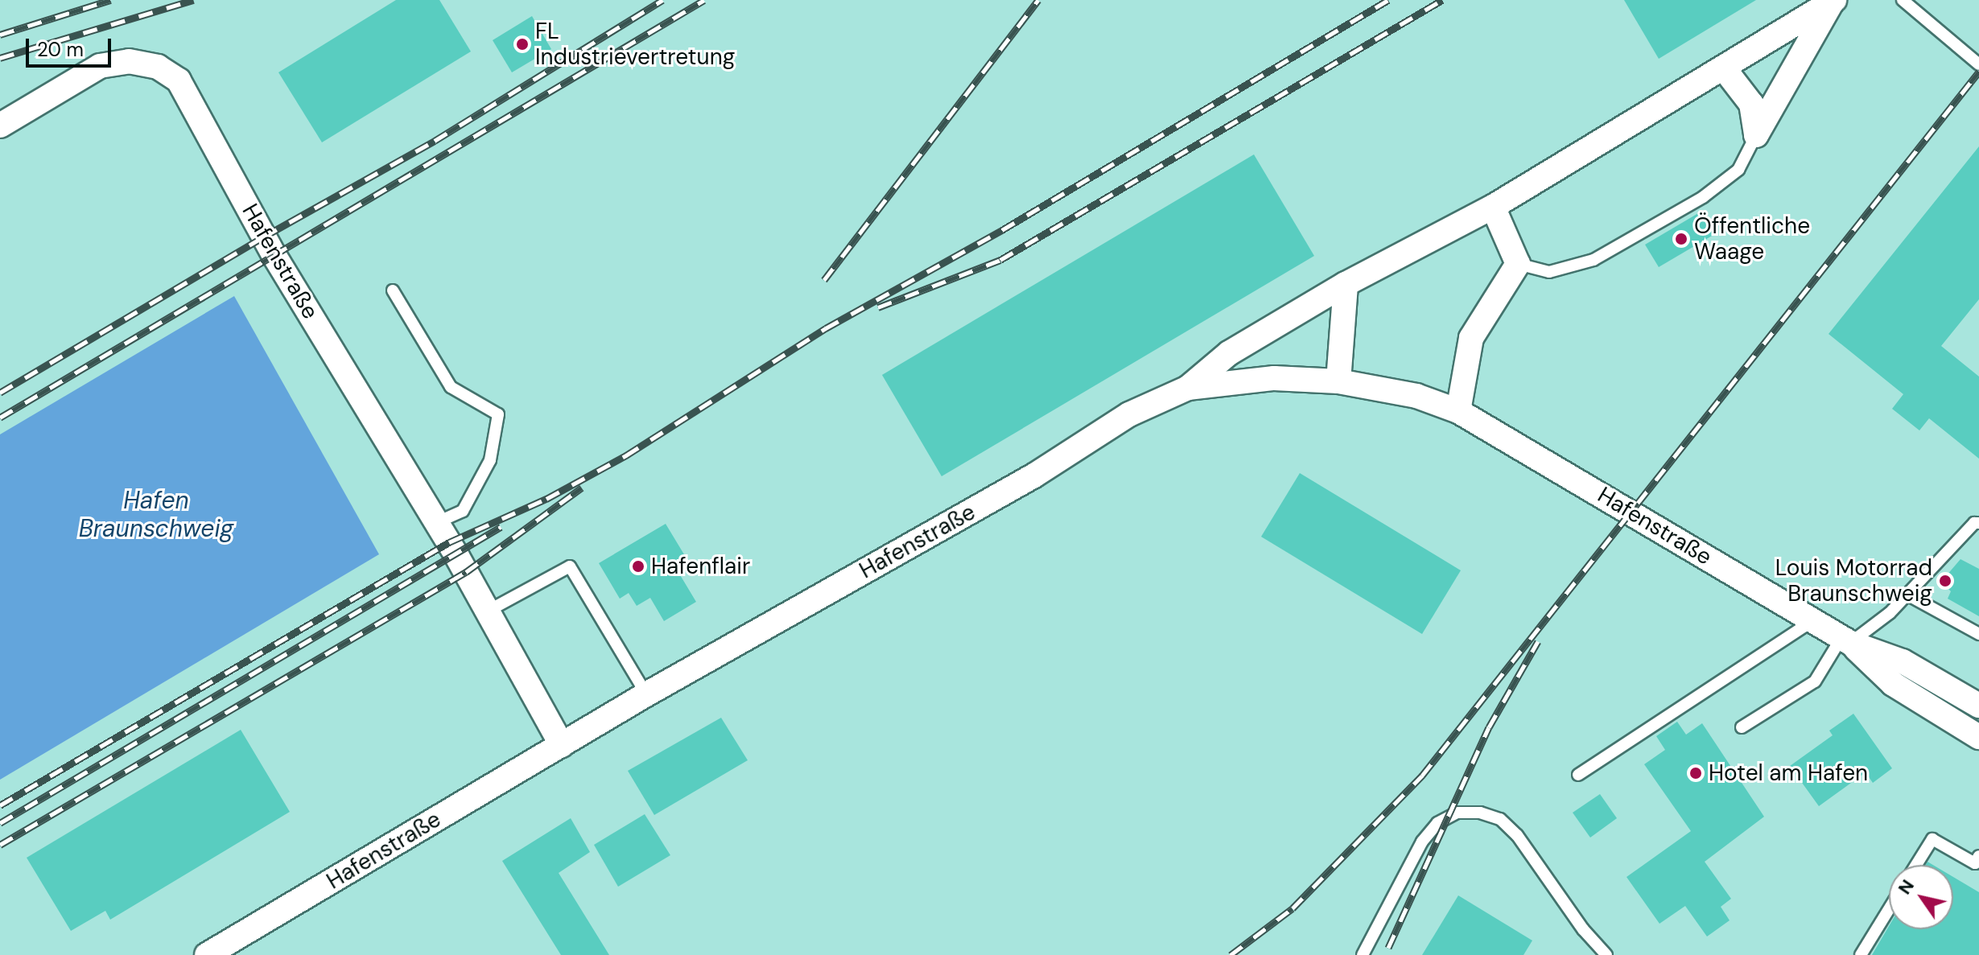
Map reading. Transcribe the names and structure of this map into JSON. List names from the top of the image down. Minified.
{"streets":{"street":["Hafenstraße"]},"water":["Hafen Braunschweig"],"places":["FL Industrievertretung","Öffentliche Waage","Hafenflair","Louis Motorrad Braunschweig","Hotel am Hafen"],"scale_bar":"20 m","north":"top left"}
